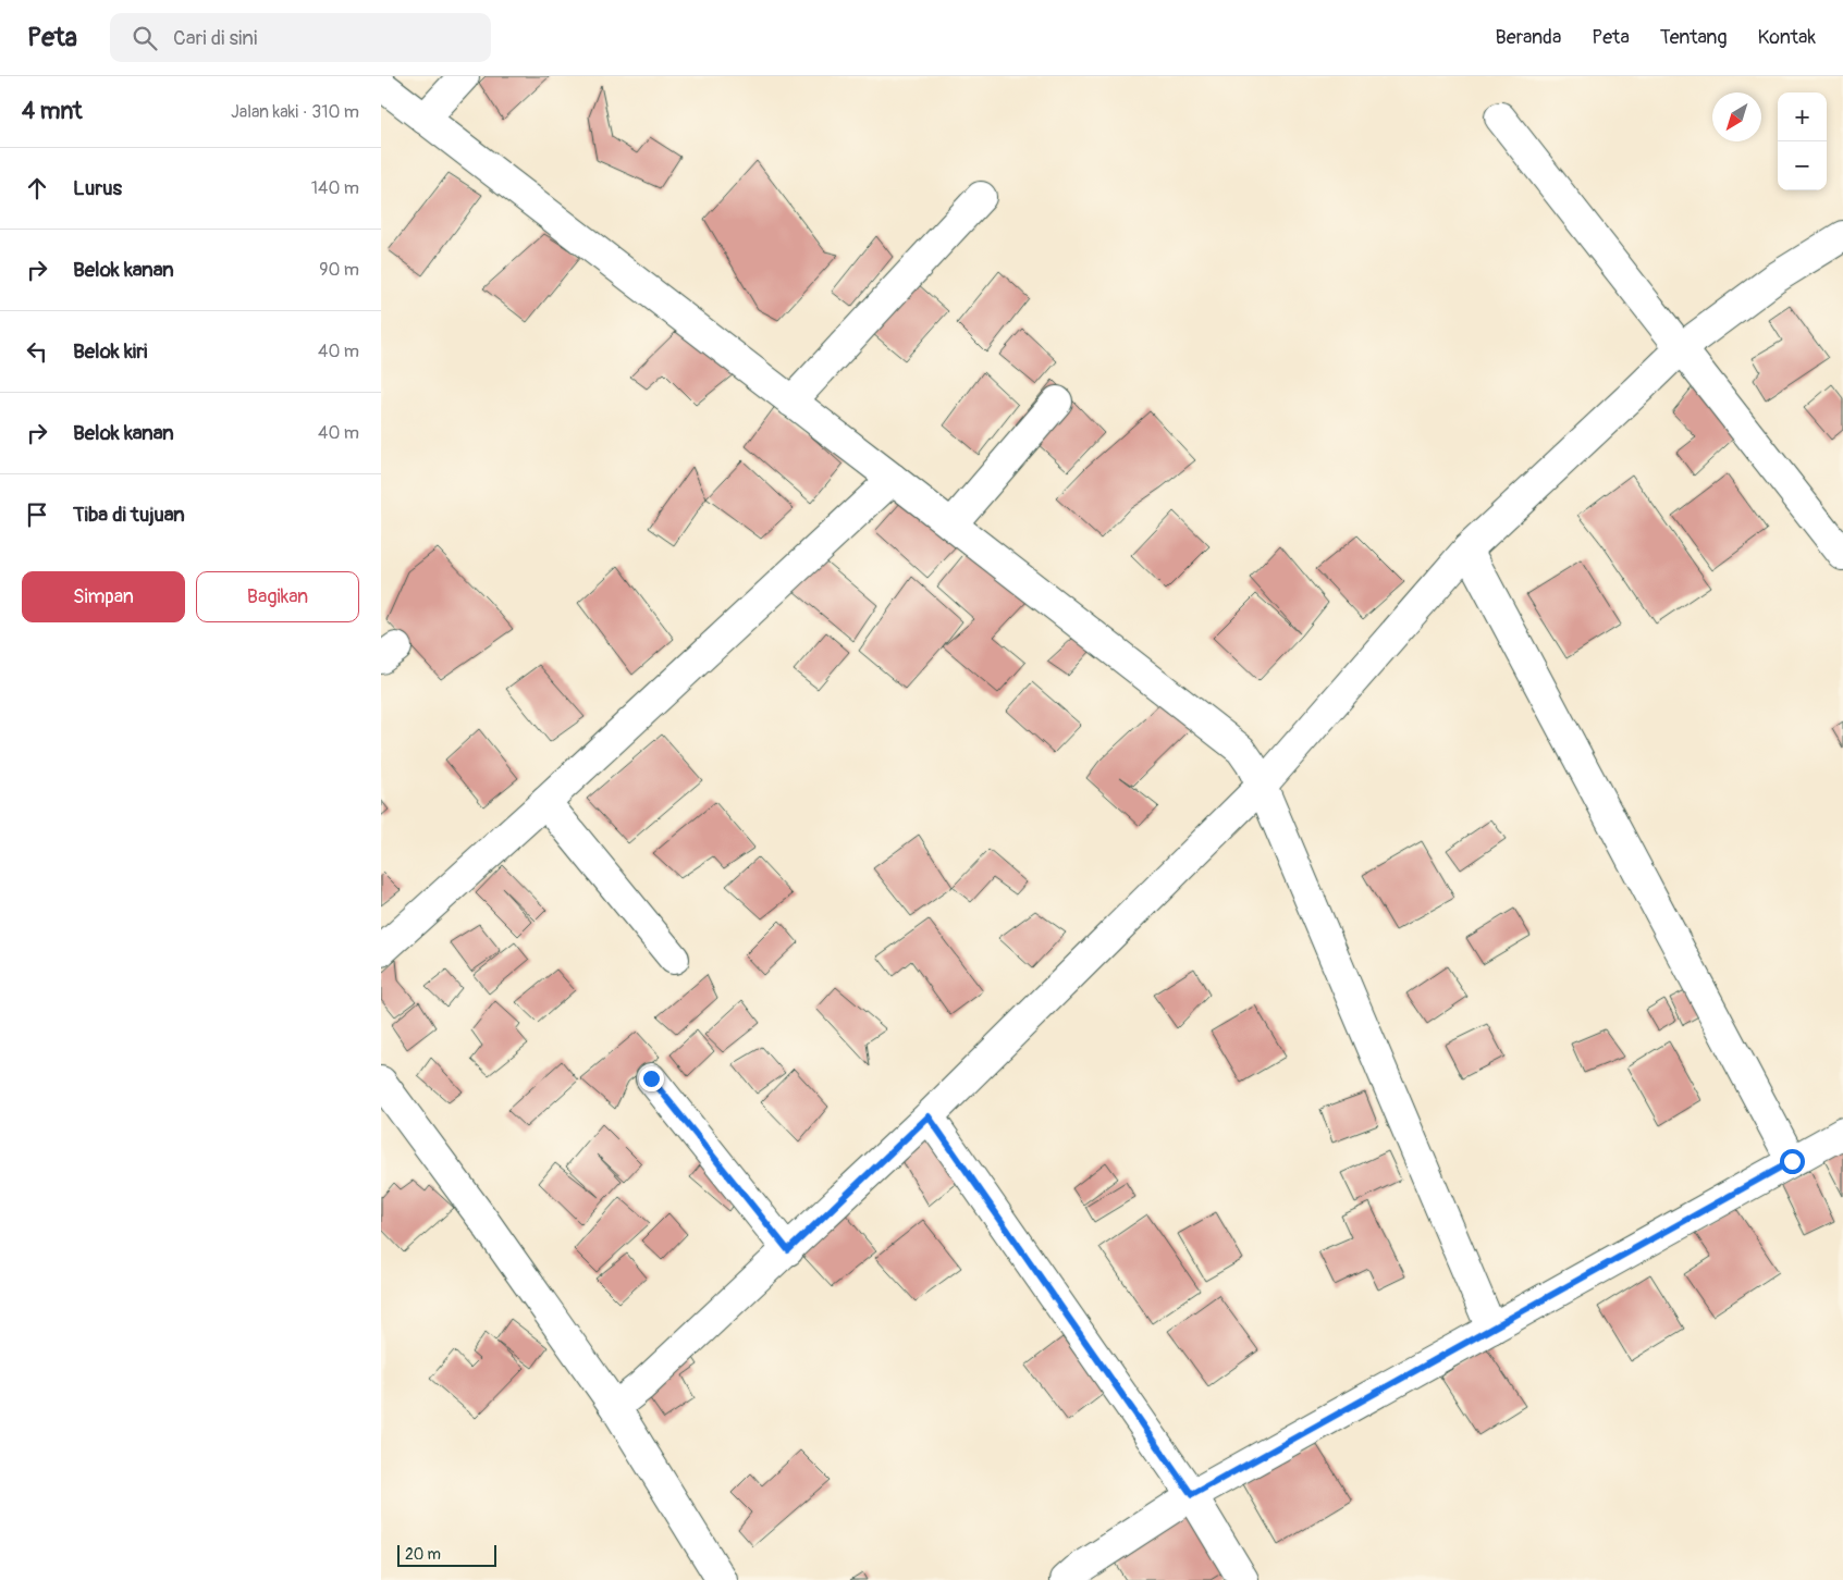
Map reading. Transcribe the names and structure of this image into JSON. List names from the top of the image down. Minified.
{"scale_bar":"20 m","north":"bottom left","page":{"header":"Peta","search":"Cari di sini","nav":["Beranda","Peta","Tentang","Kontak"],"heading":["4 mnt","Jalan kaki · 310 m"],"map_buttons":["+","−"],"list":[["Lurus","140 m"],["Belok kanan","90 m"],["Belok kiri","40 m"],["Belok kanan","40 m"],"Tiba di tujuan"],"buttons":["Simpan","Bagikan"],"scale":"20 m"}}
